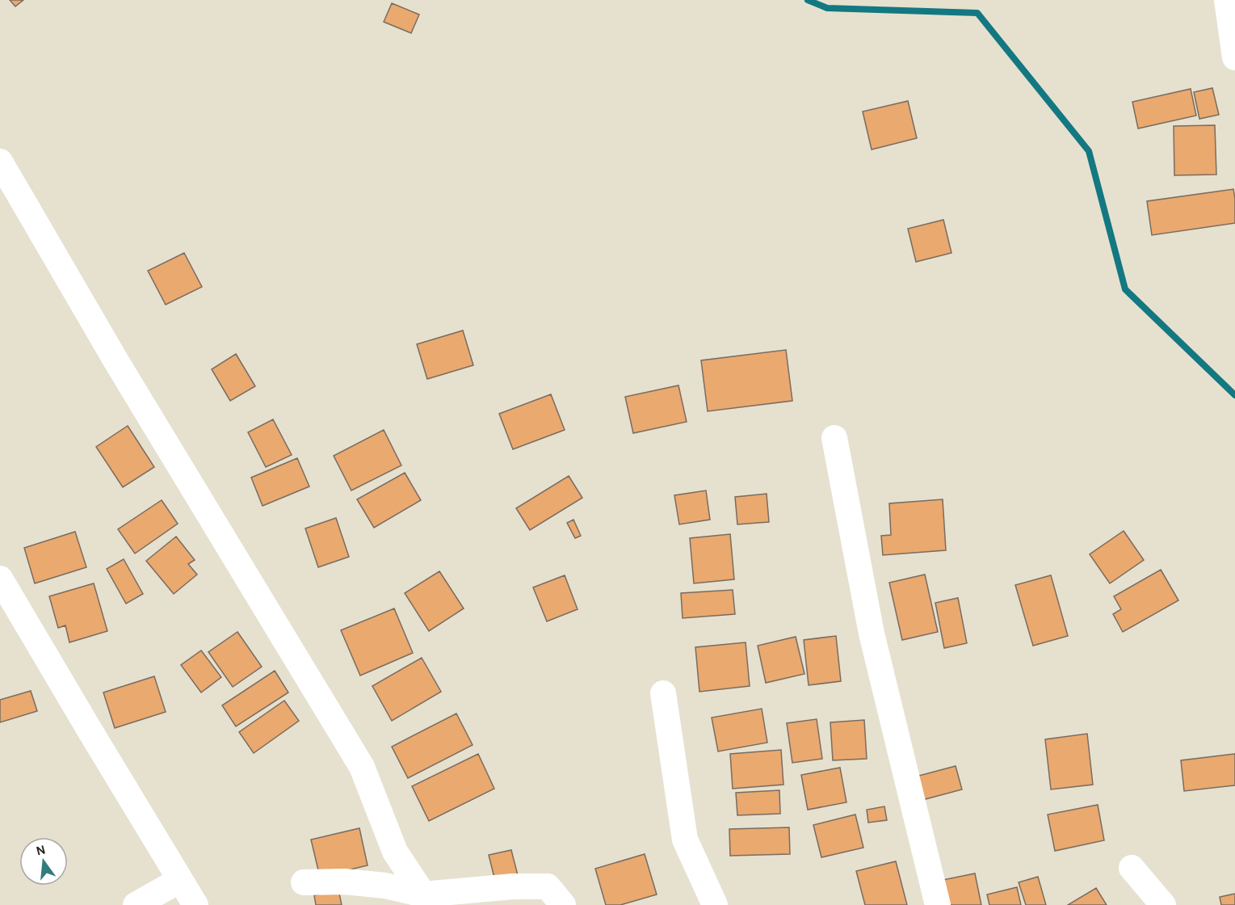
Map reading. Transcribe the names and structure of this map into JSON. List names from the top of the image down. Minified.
{"north":"top"}
